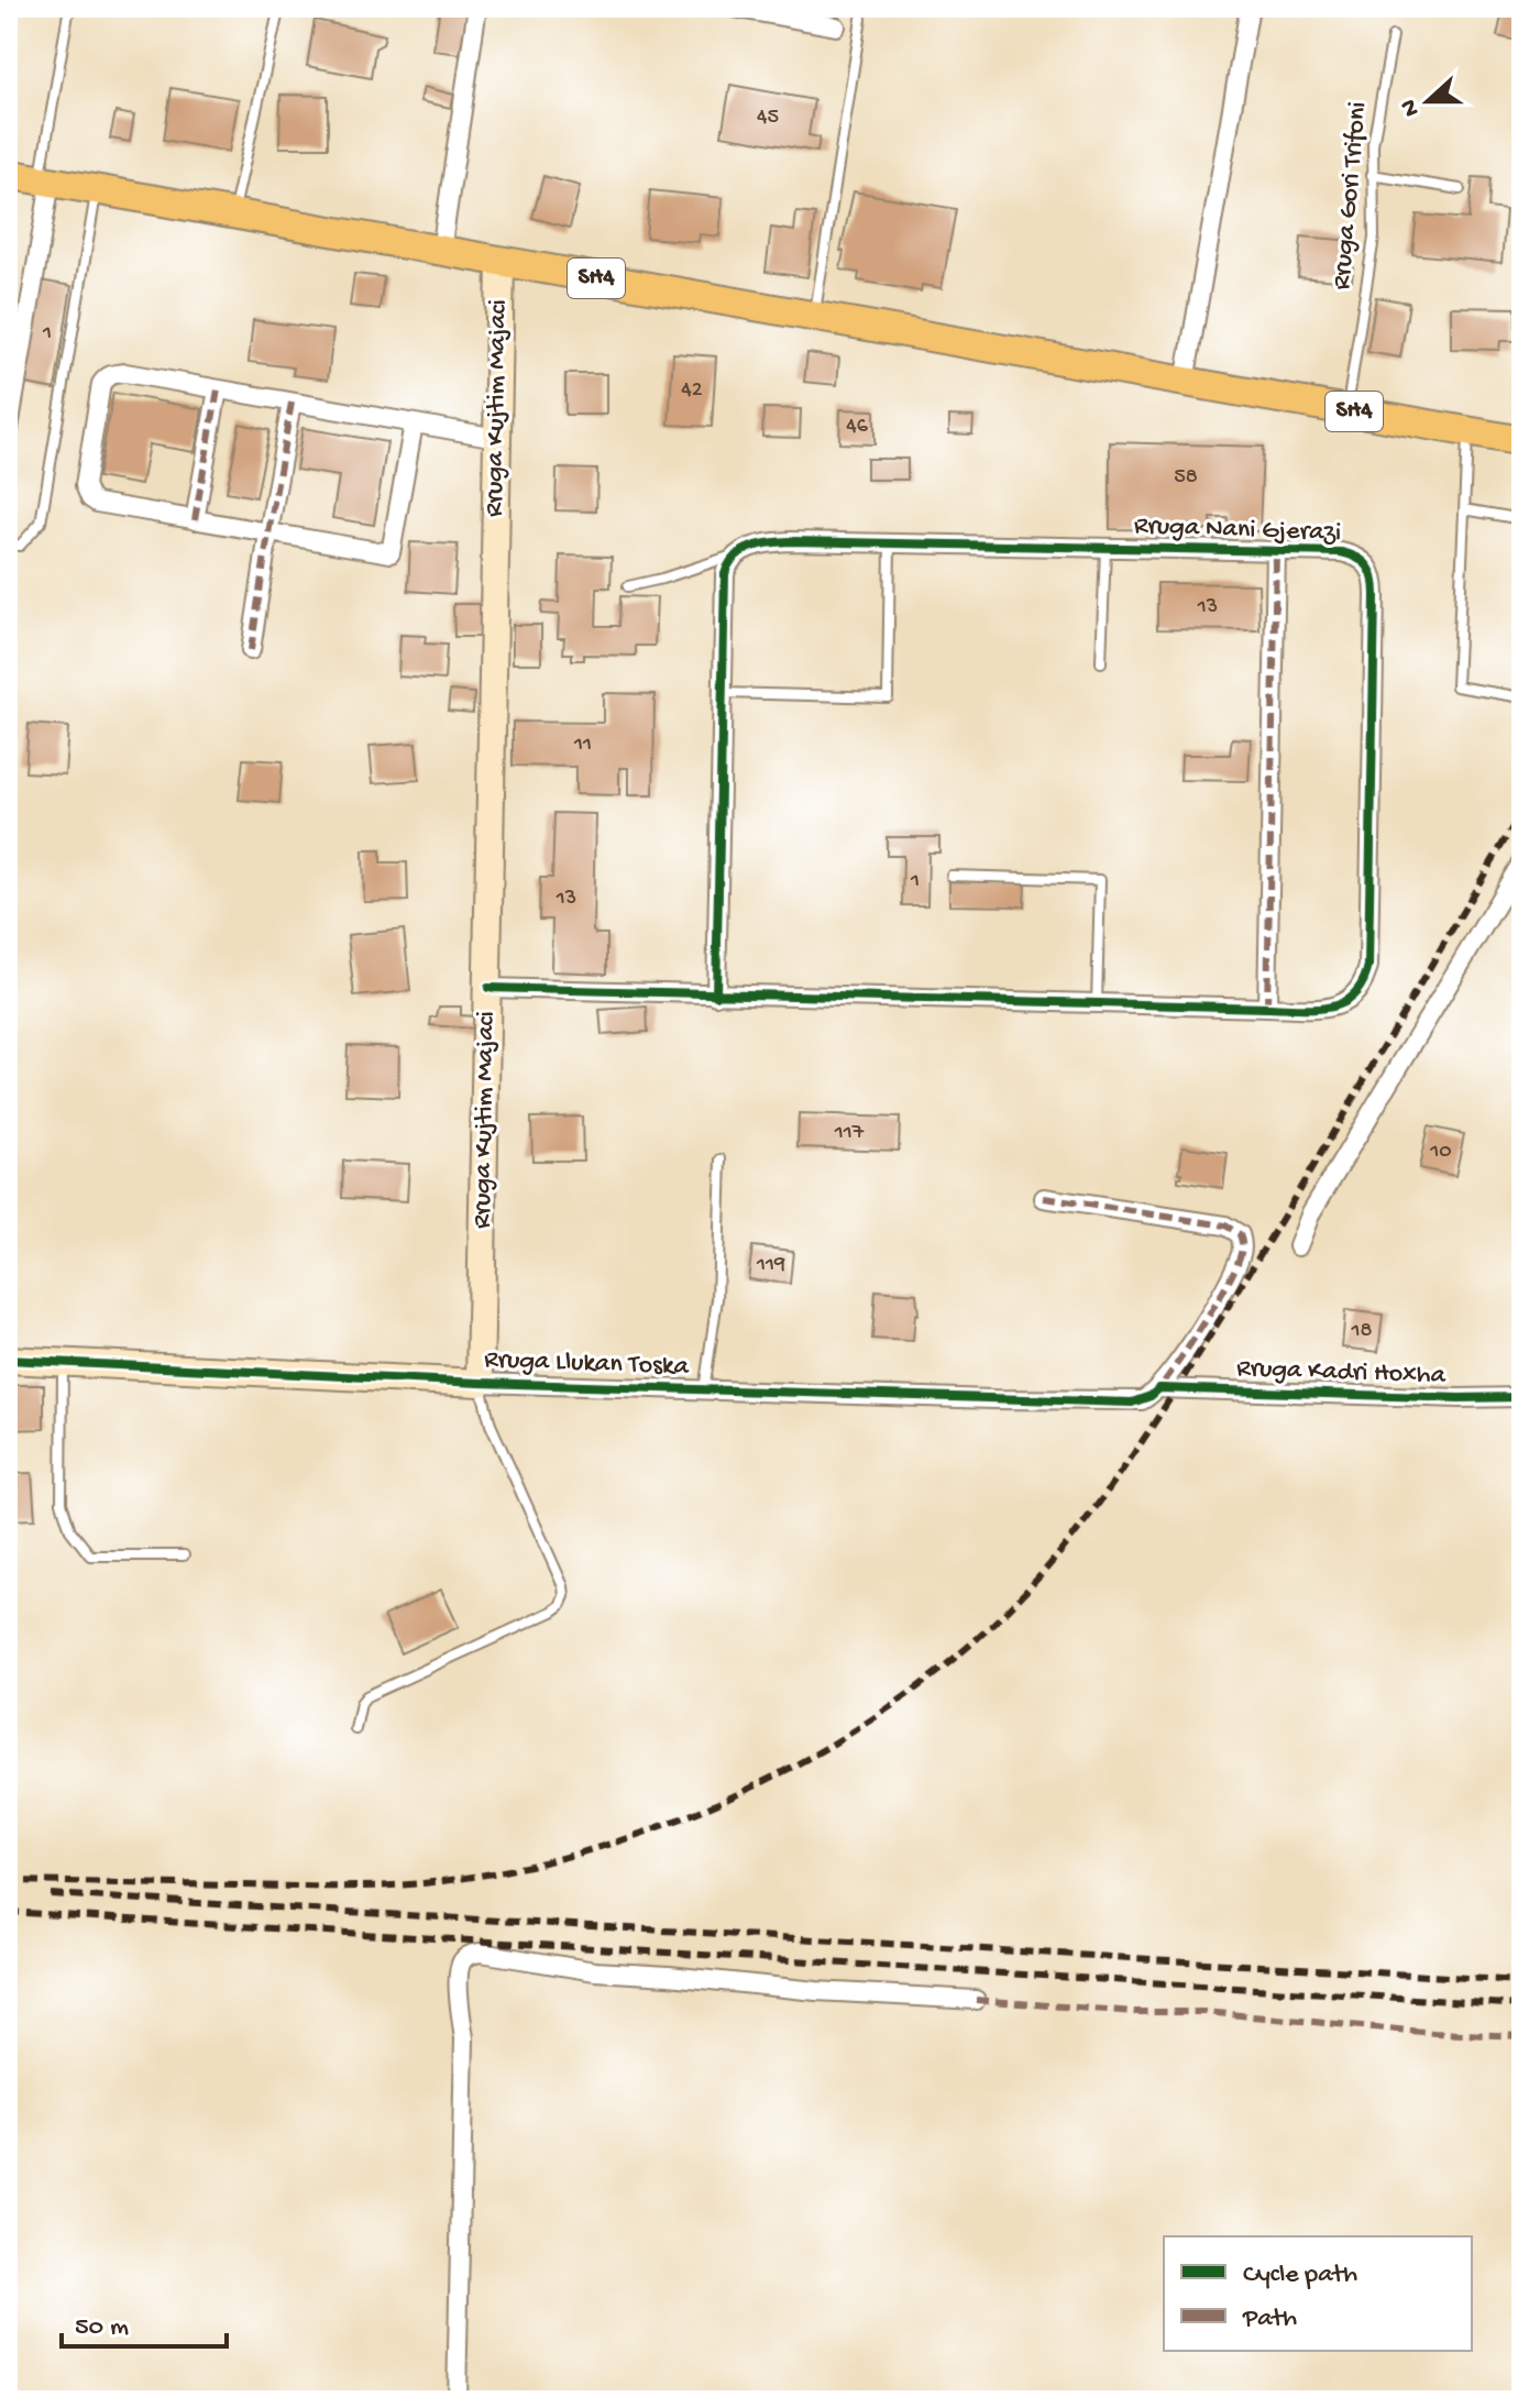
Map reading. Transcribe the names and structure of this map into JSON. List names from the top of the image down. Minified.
{"streets":{"main road":["SH4"],"street":["Rruga Kujtim Majaci","Rruga Nani Gjerazi","Rruga Llukan Toska","Rruga Kadri Hoxha"],"lane":["Rruga Gori Trifoni"]},"crossings":[["Rruga Gori Trifoni","SH4"],["SH4","Rruga Kujtim Majaci"],["Rruga Kujtim Majaci","Rruga Nani Gjerazi"],["Rruga Kujtim Majaci","Rruga Llukan Toska"],["Rruga Llukan Toska","Rruga Kadri Hoxha"]],"house_numbers":["45","1","42","46","58","13","11","1","13","117","10","119","18"],"legend":["Cycle path","Path"],"scale_bar":"50 m","north":"left"}
